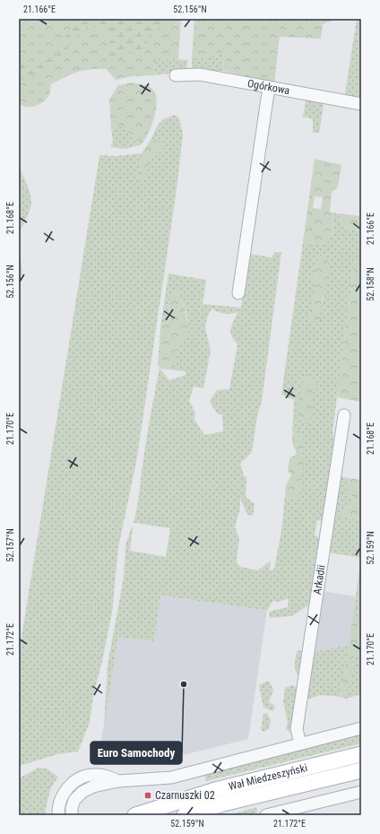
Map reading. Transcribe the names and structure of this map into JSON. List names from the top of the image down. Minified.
{"streets":{"main road":["Wał Miedzeszyński"],"street":["Ogórkowa","Arkadii"]},"places":{"other":["Euro Samochody"],"transit":["Czarnuszki 02"]},"coordinates":["21.166°E","52.156°N","21.168°E","52.158°N","21.170°E","52.157°N","52.159°N","21.172°E"]}
